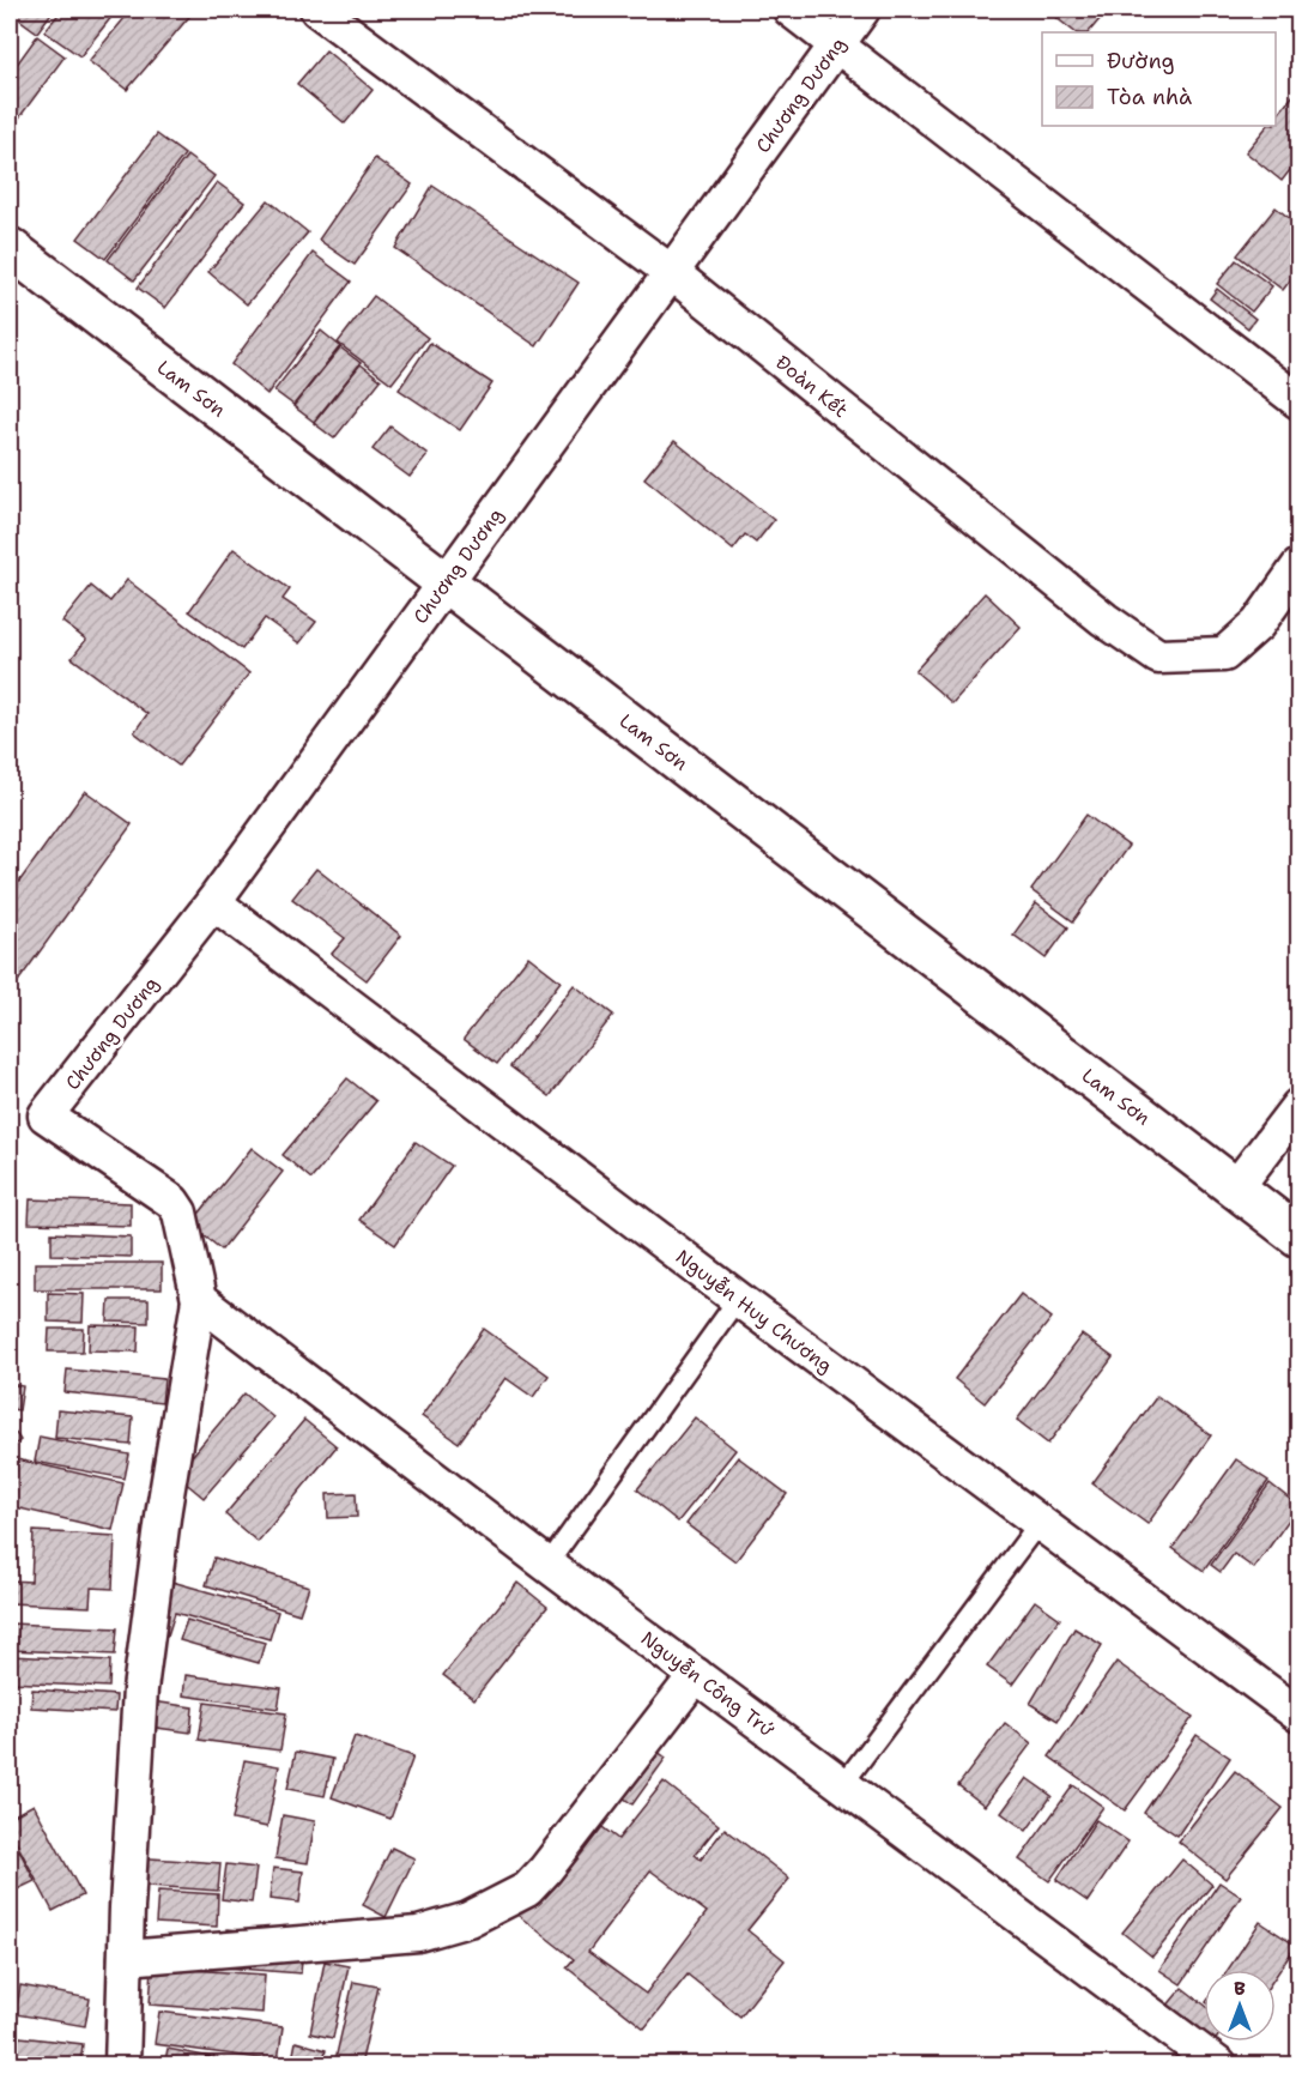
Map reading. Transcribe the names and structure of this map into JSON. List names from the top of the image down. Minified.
{"streets":{"street":["Chương Dương","Đoàn Kết","Lam Sơn","Nguyễn Huy Chương","Nguyễn Công Trứ"]},"crossings":[["Chương Dương","Đoàn Kết"],["Chương Dương","Lam Sơn"],["Chương Dương","Nguyễn Huy Chương"],["Chương Dương","Nguyễn Công Trứ"]],"legend":["Đường","Tòa nhà"],"north":"top"}
